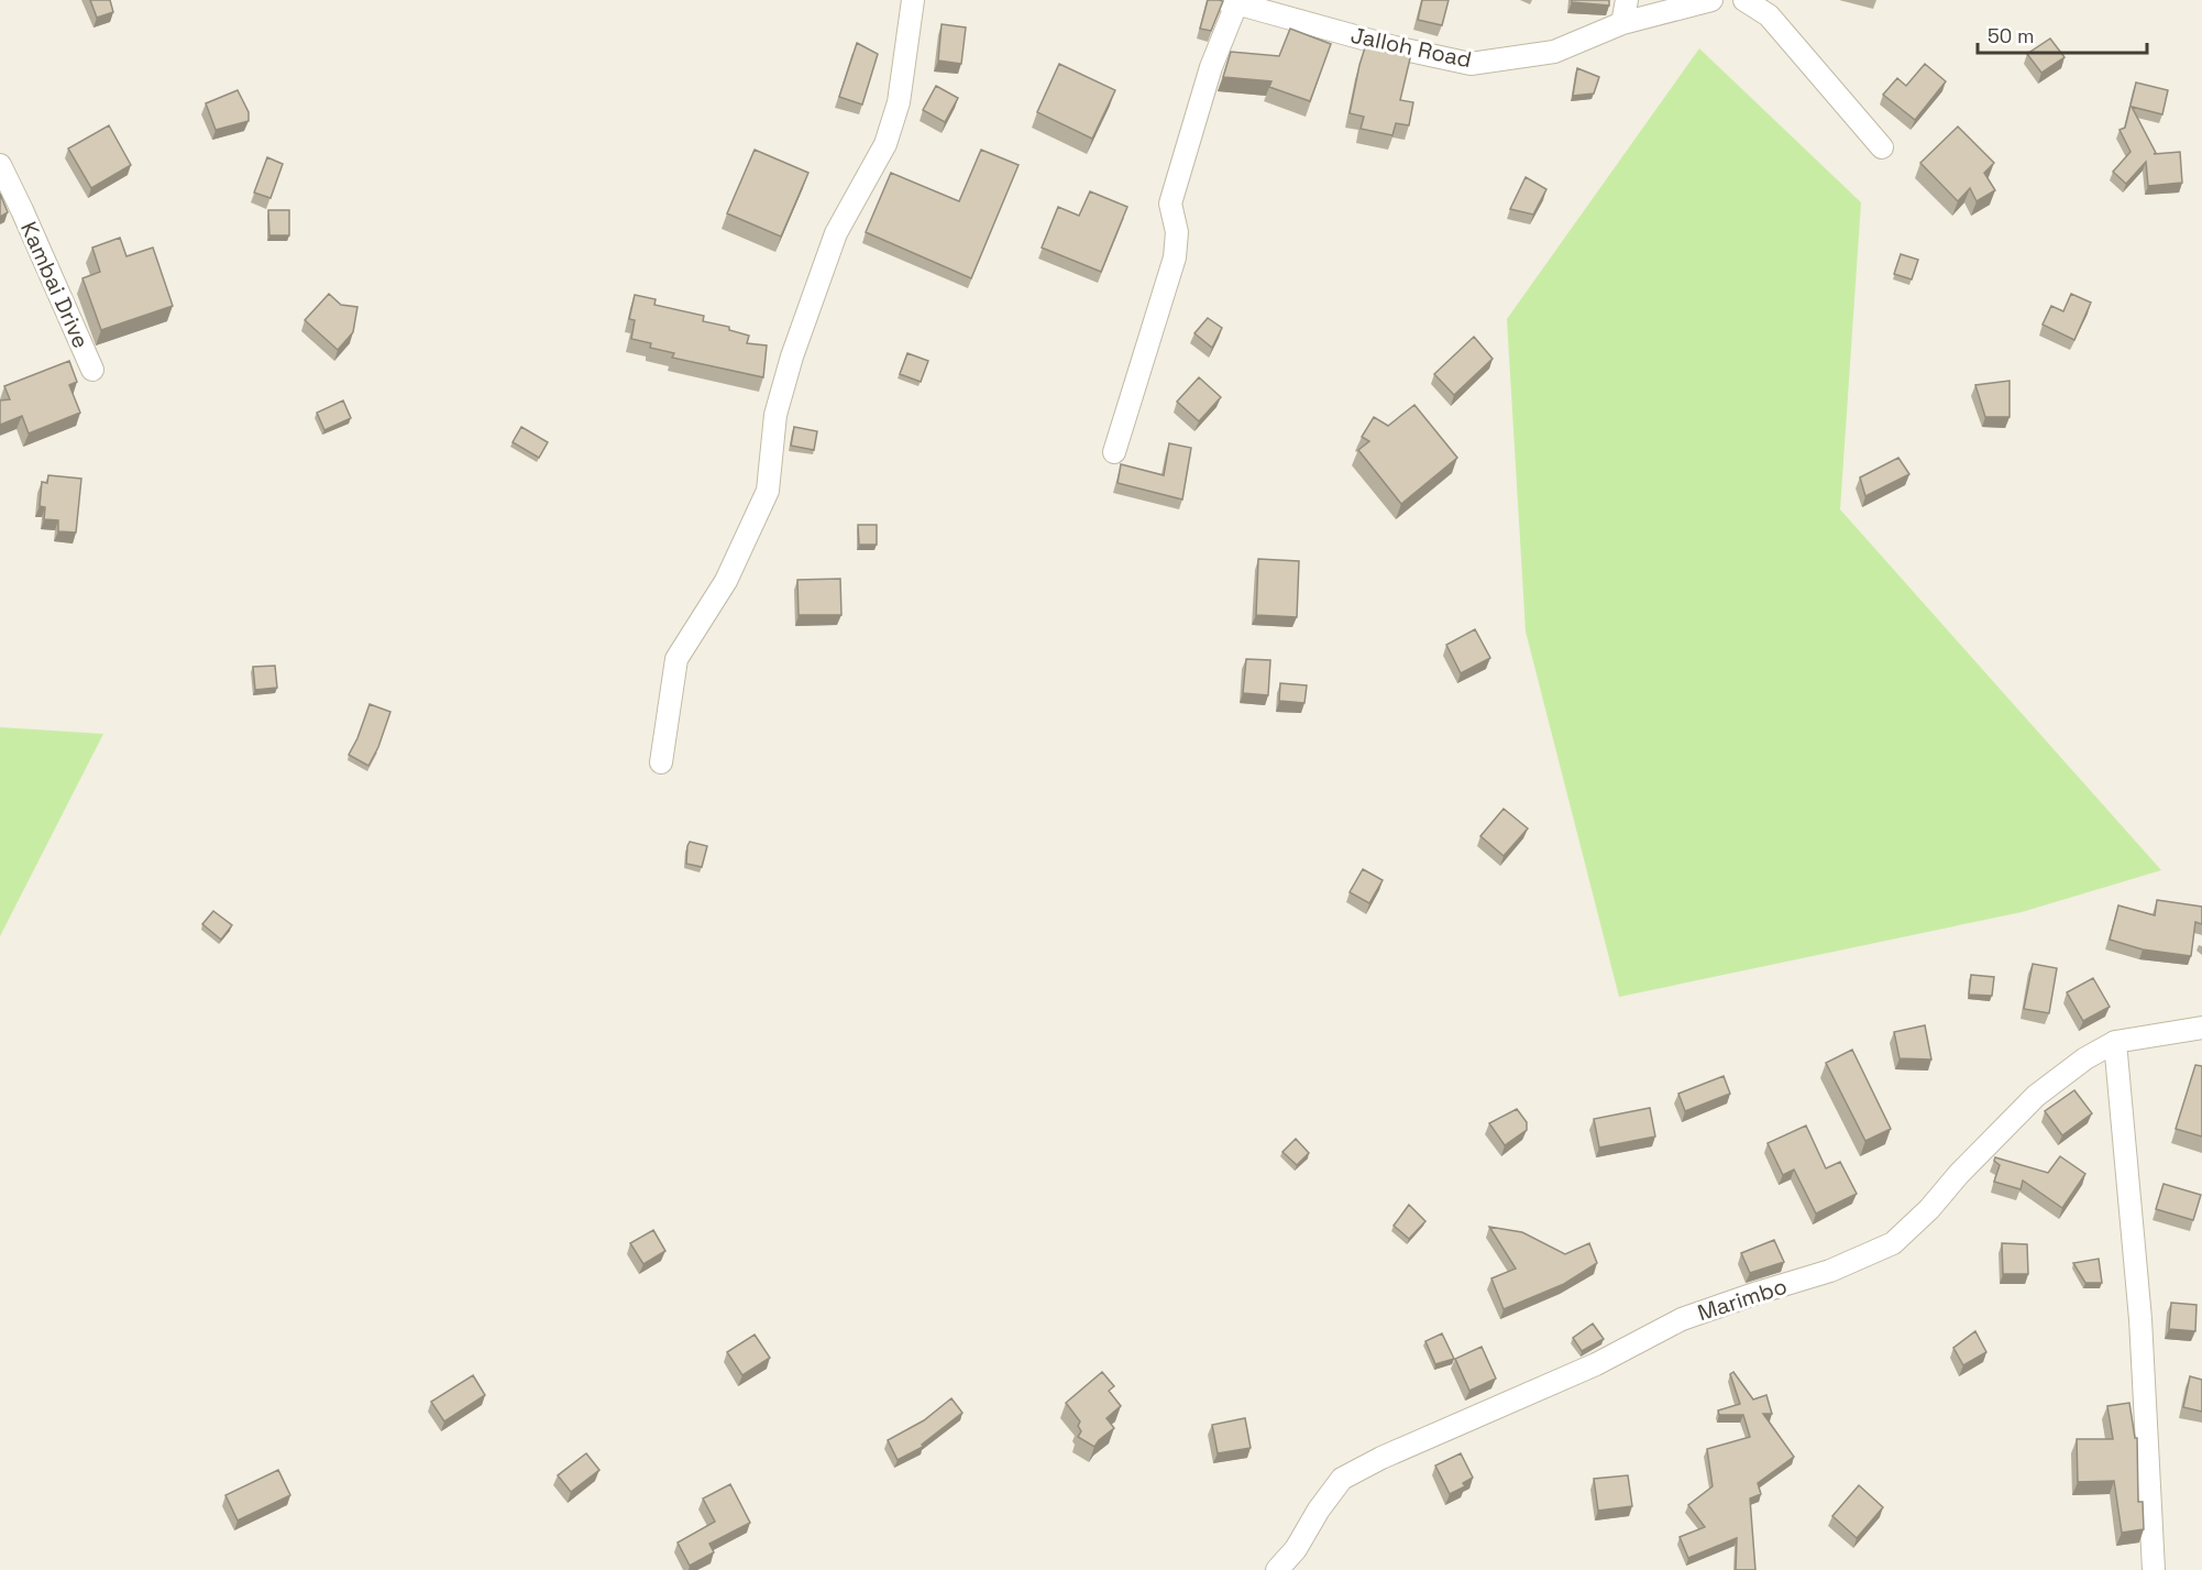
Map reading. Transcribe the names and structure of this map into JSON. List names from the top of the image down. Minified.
{"streets":{"street":["Jalloh Road","Kambai Drive","Marimbo"]},"scale_bar":"50 m"}
